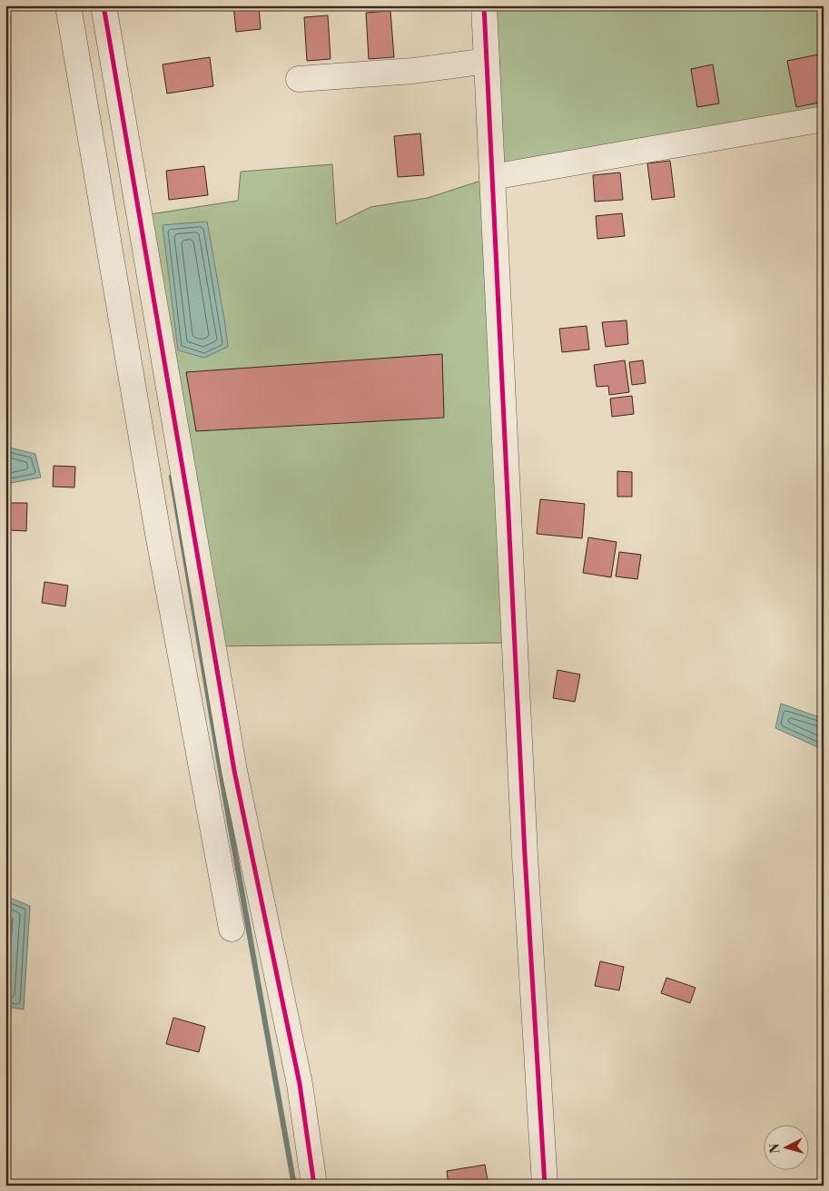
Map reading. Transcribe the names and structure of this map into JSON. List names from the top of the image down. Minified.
{"north":"left"}
